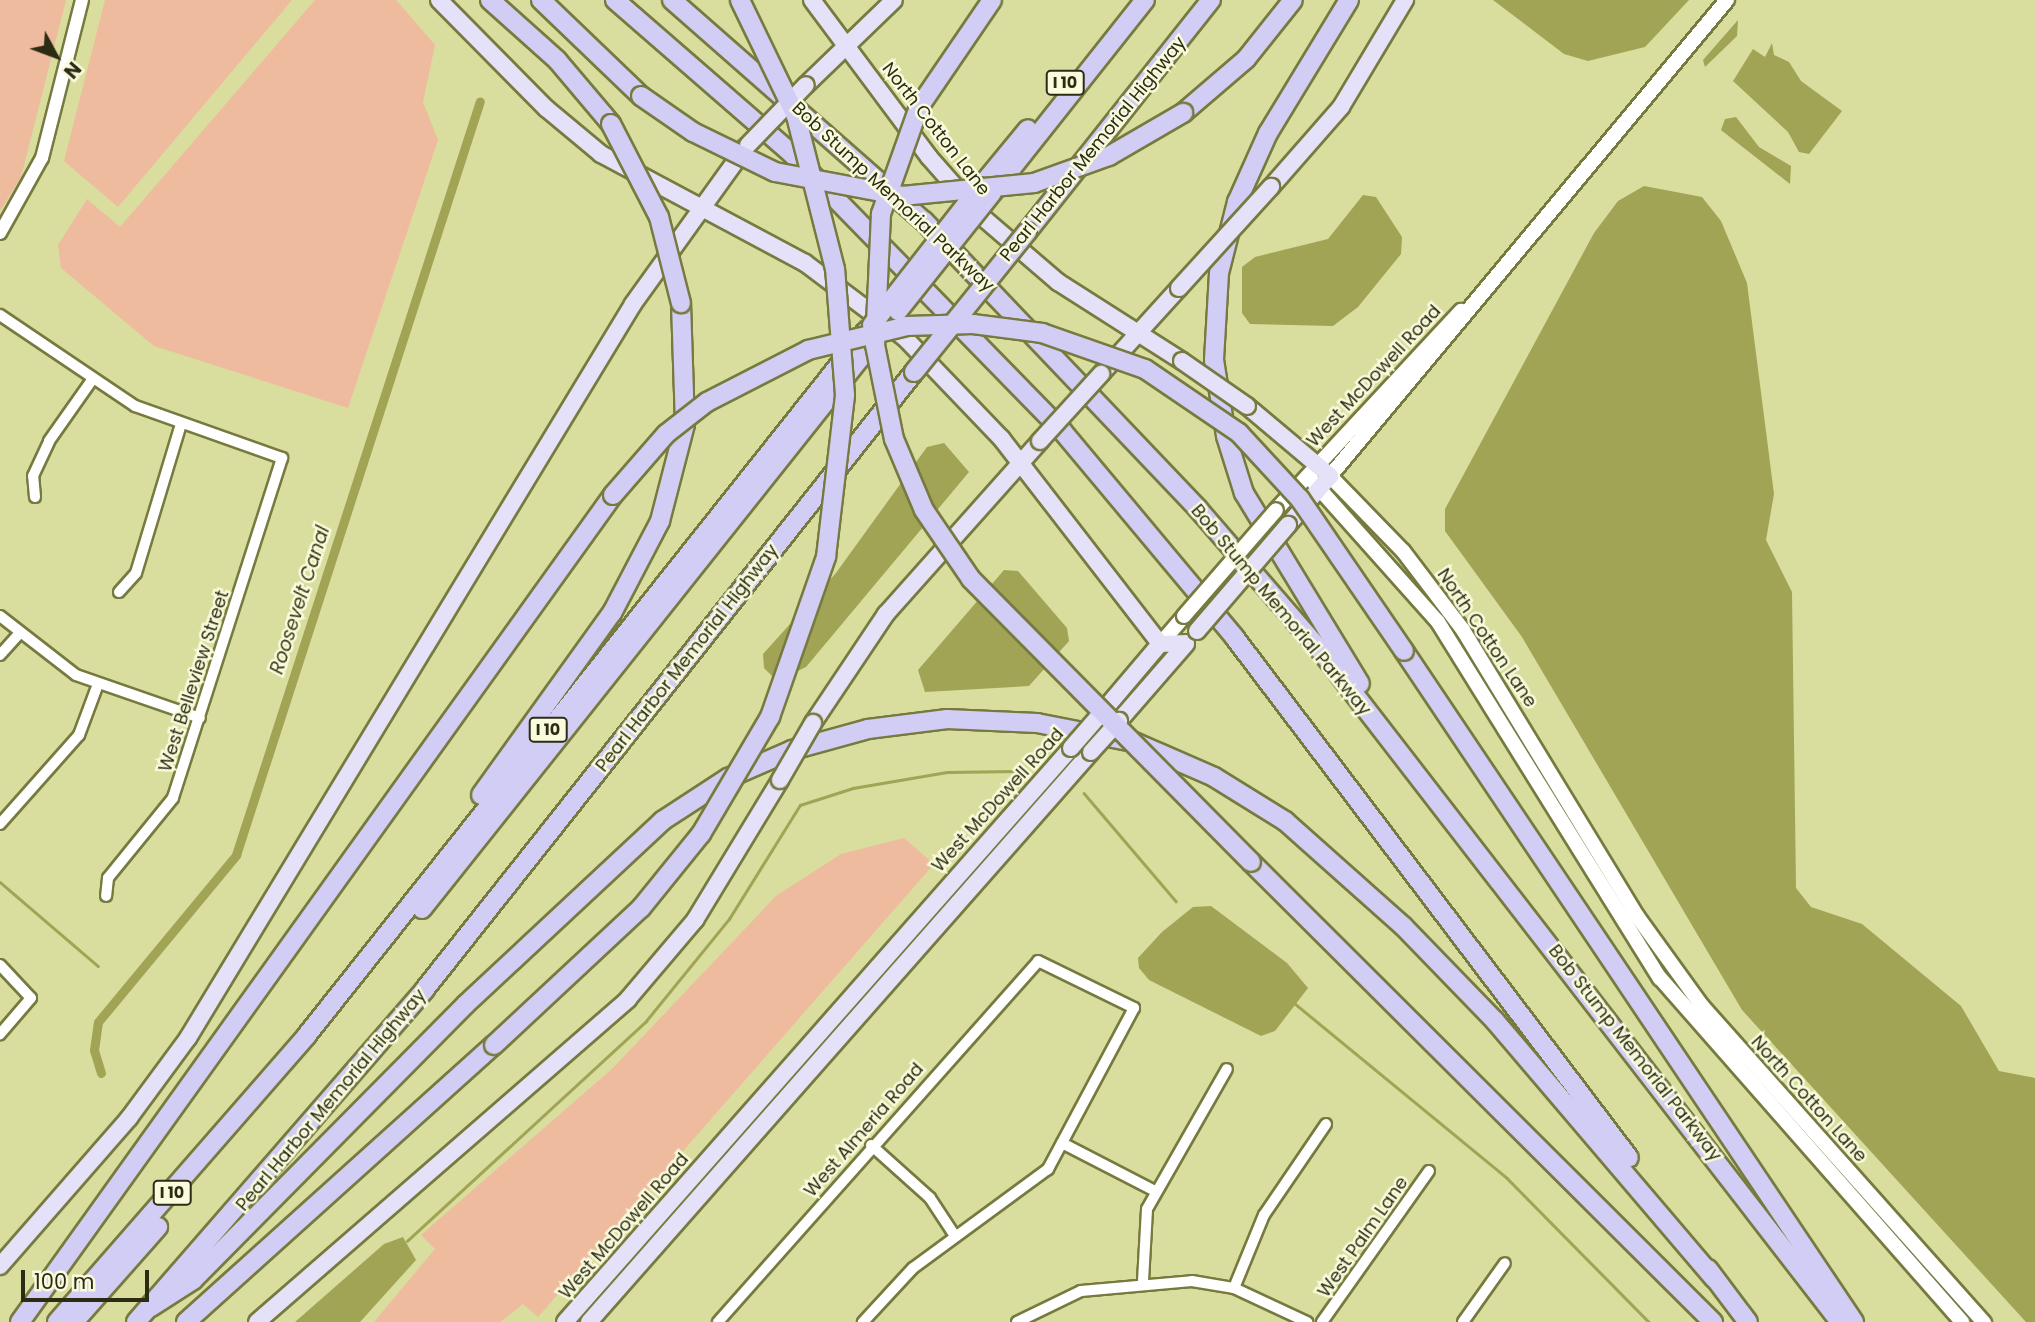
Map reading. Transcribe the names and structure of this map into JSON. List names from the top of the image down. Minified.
{"streets":{"highway":["I 10","Pearl Harbor Memorial Highway","Bob Stump Memorial Parkway"],"main road":["North Cotton Lane","West McDowell Road"],"street":["West Belleview Street","West Almeria Road","West Palm Lane"]},"crossings":[["North Cotton Lane","West McDowell Road"]],"water":["Roosevelt Canal"],"scale_bar":"100 m","north":"bottom right"}
